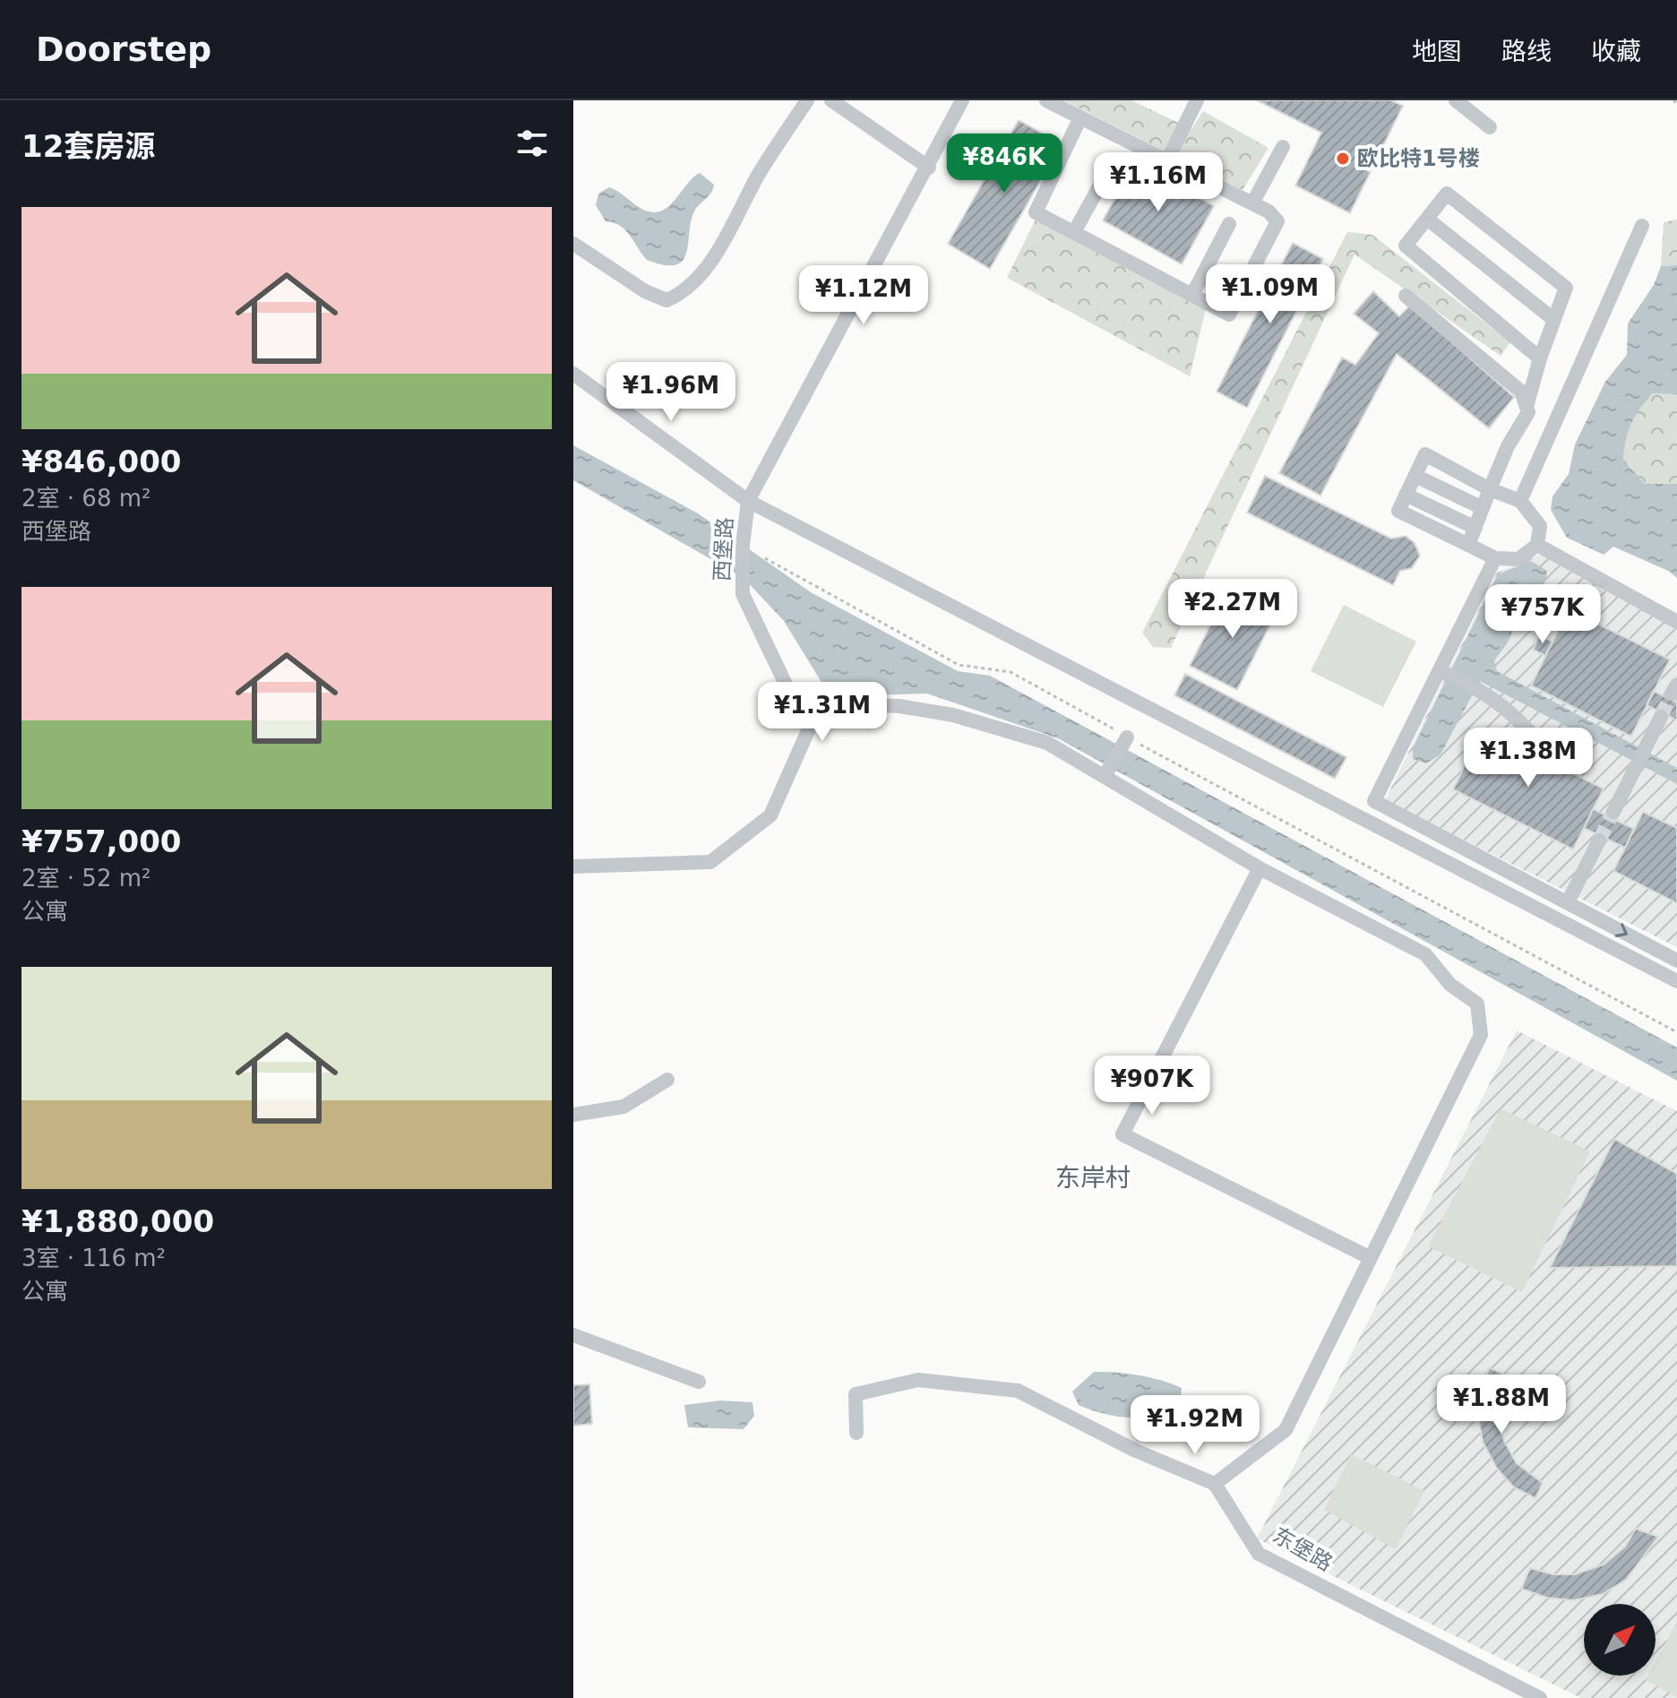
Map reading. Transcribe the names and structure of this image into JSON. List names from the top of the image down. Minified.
{"streets":{"street":["西堡路","东堡路"]},"districts":["东岸村"],"places":["欧比特1号楼"],"north":"top right","page":{"header":"Doorstep","nav":["地图","路线","收藏"],"heading":"12套房源","price":["¥846K","¥1.16M","¥1.09M","¥1.12M","¥1.96M","¥2.27M","¥757K","¥1.31M","¥1.38M","¥907K","¥1.88M","¥1.92M"],"list":[{"name":"¥846,000","note":"2室 · 68 m² · 西堡路"},{"name":"¥757,000","note":"2室 · 52 m² · 公寓"},{"name":"¥1,880,000","note":"3室 · 116 m² · 公寓"}]}}
